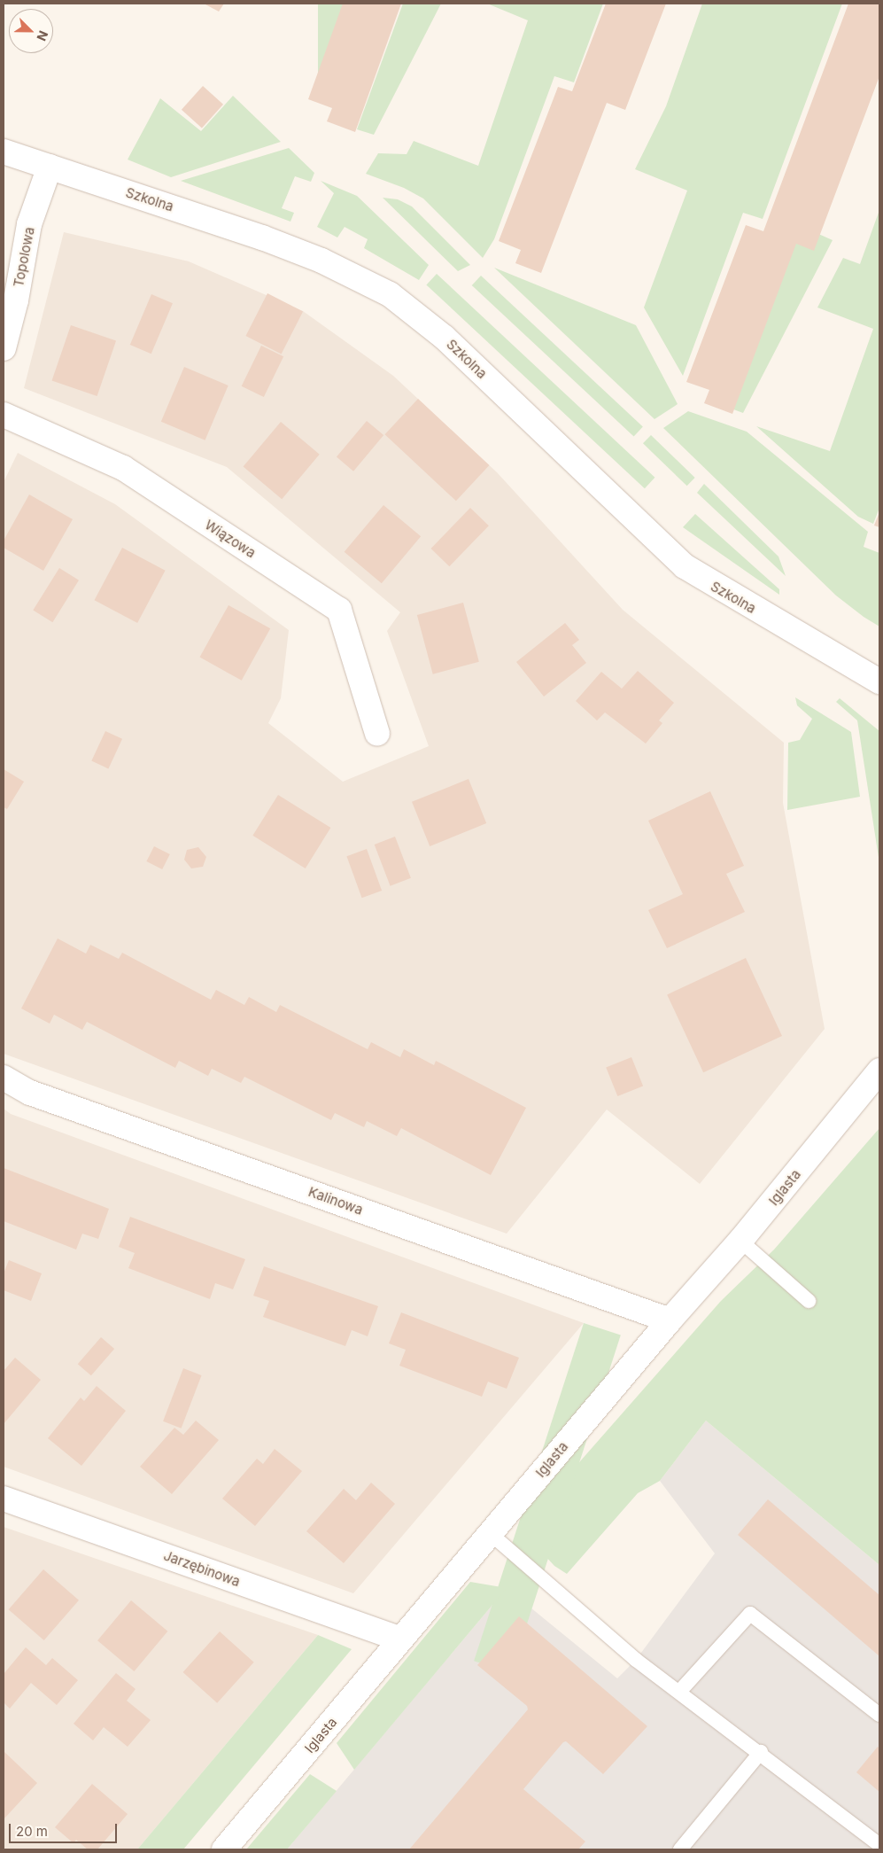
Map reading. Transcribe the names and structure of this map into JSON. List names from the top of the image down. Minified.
{"streets":{"street":["Szkolna","Topolowa","Wiązowa","Iglasta","Kalinowa","Jarzębinowa"]},"crossings":[["Szkolna","Topolowa"],["Iglasta","Kalinowa"],["Iglasta","Jarzębinowa"]],"scale_bar":"20 m","north":"bottom right"}
